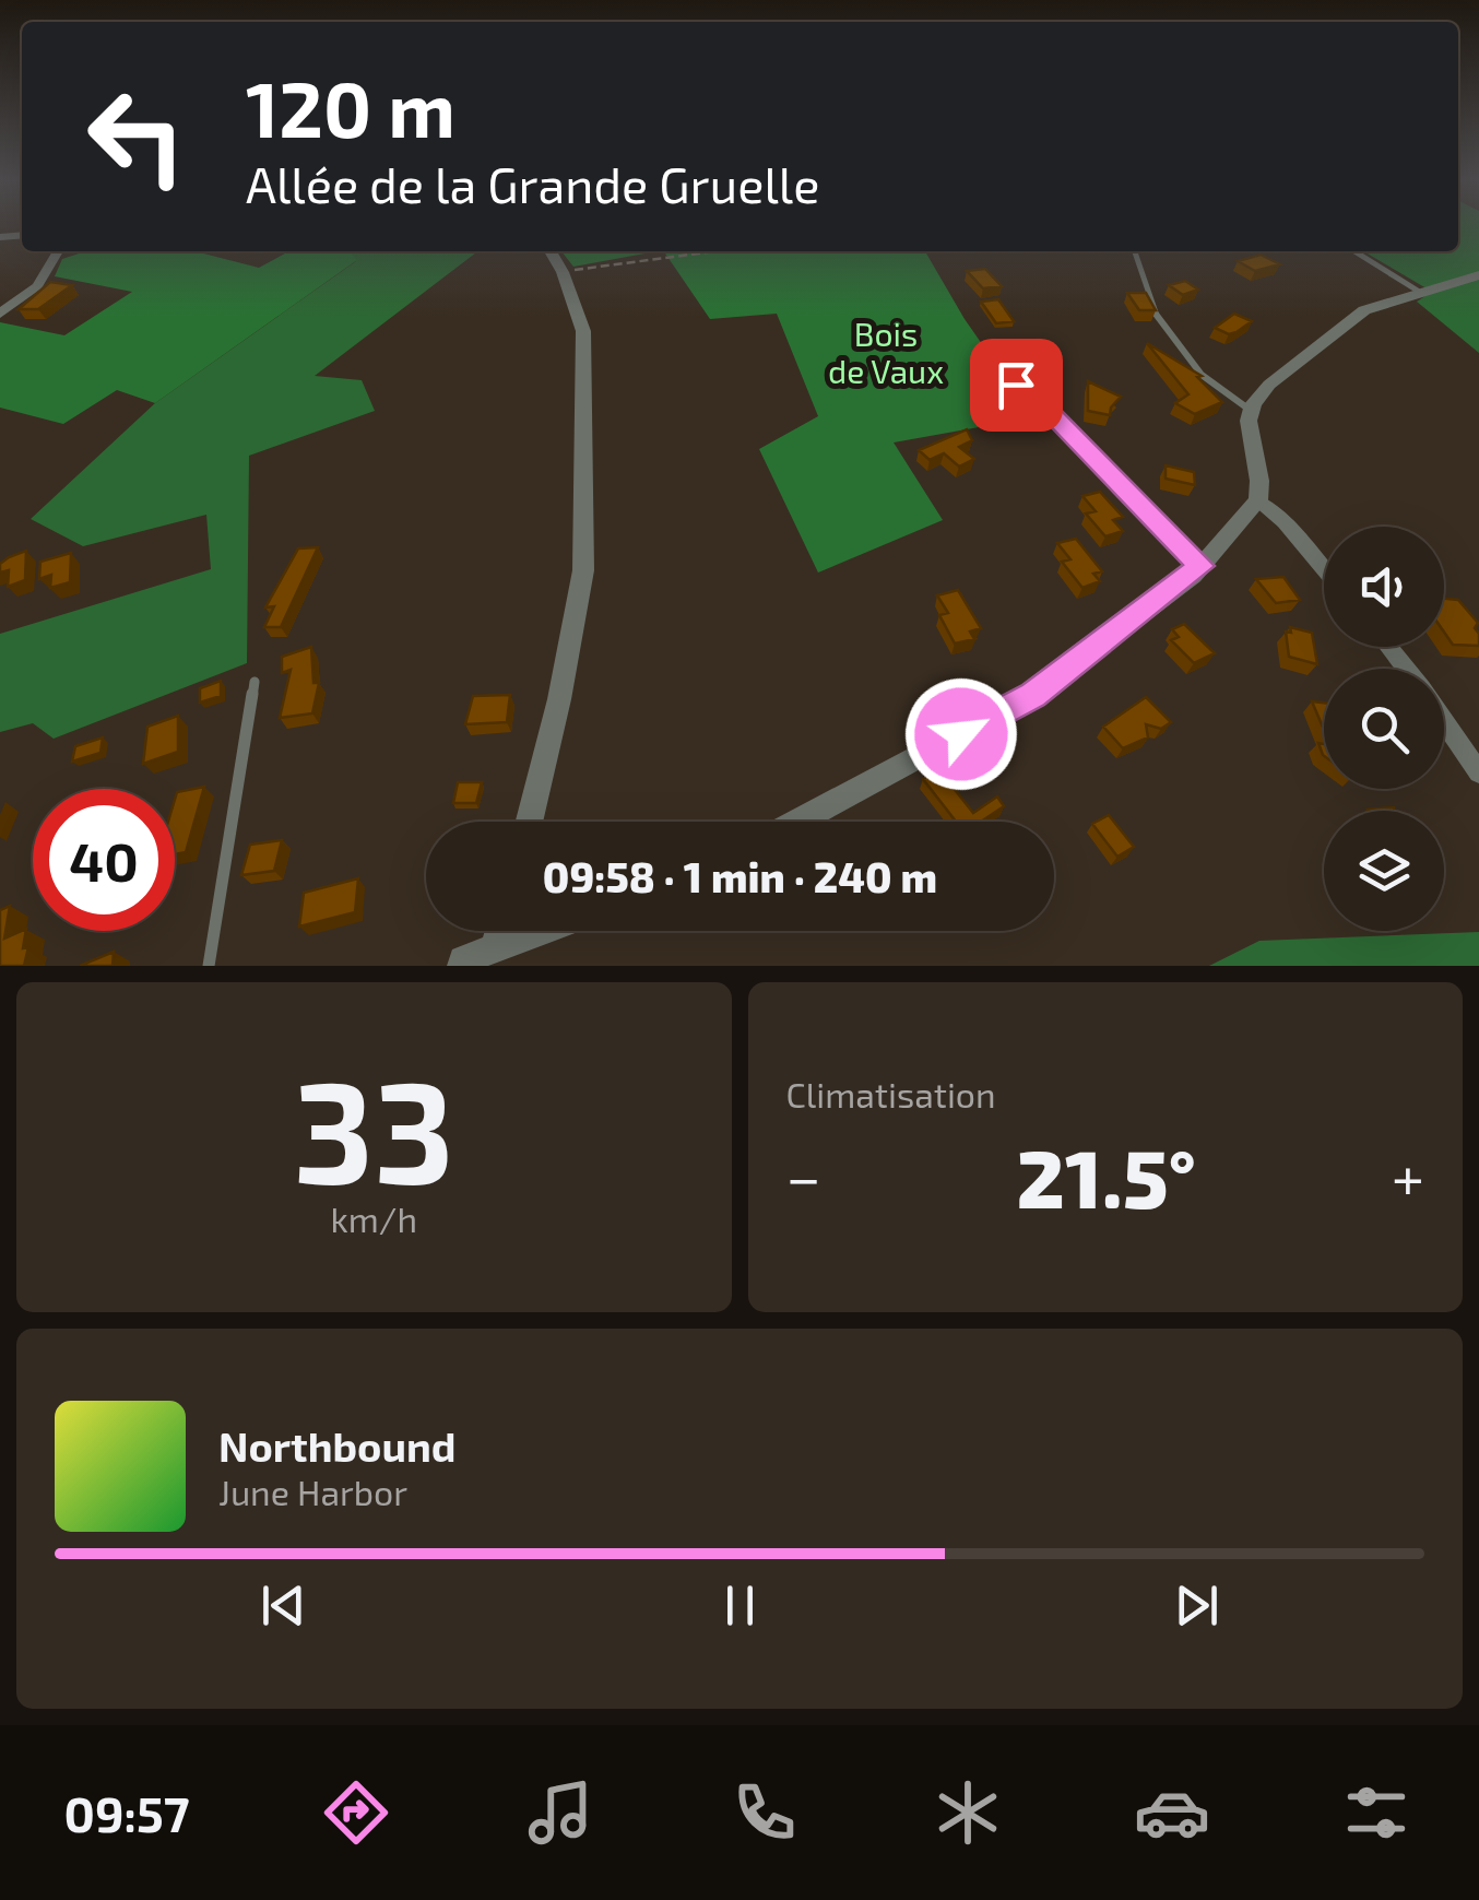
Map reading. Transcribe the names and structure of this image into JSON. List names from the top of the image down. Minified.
{"parks":["Bois de Vaux"],"page":{"turn":["120 m","Allée de la Grande Gruelle"],"limit":"40","trip":"09:58 · 1 min · 240 m","tile":[["33","km/h"],"Climatisation"],"heat":["−","21.5°","+"],"song":["Northbound","June Harbor"],"tabs":"09:57"}}
